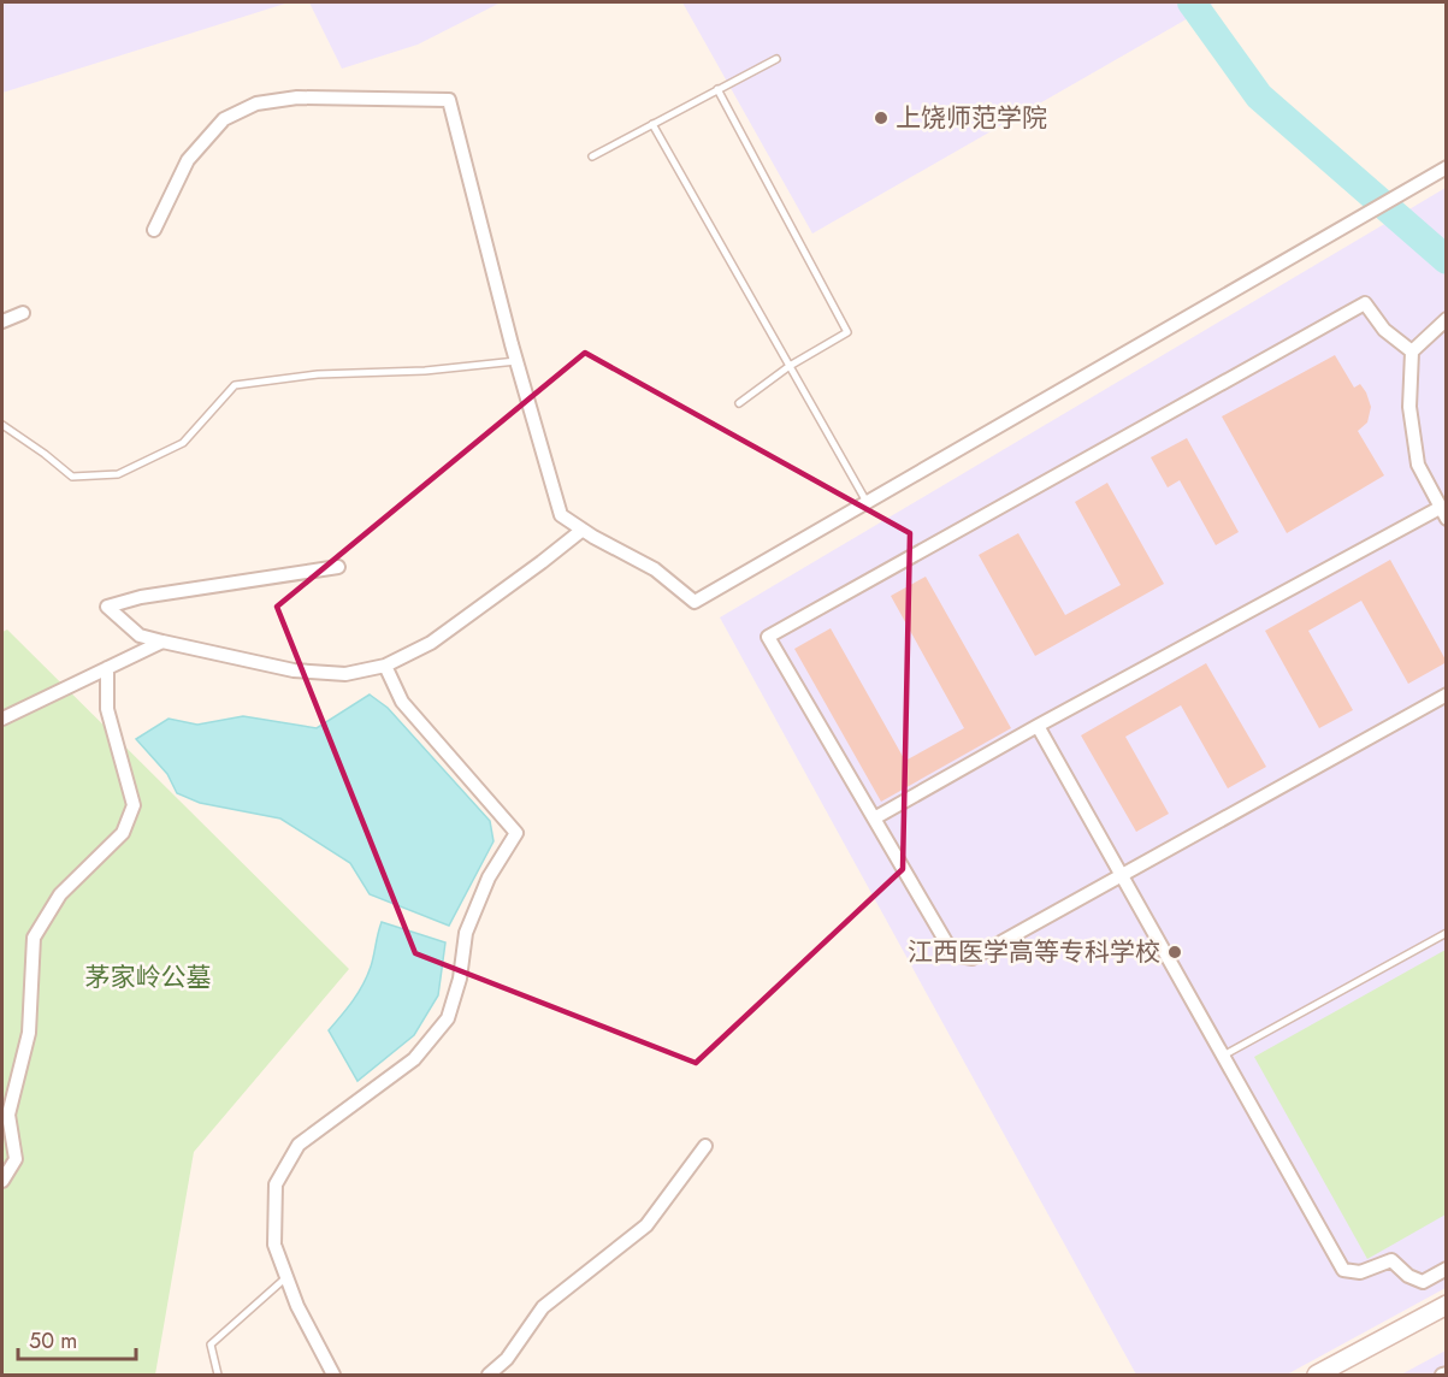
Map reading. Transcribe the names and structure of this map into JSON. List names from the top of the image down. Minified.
{"parks":["茅家岭公墓"],"places":["上饶师范学院","江西医学高等专科学校"],"scale_bar":"50 m"}
